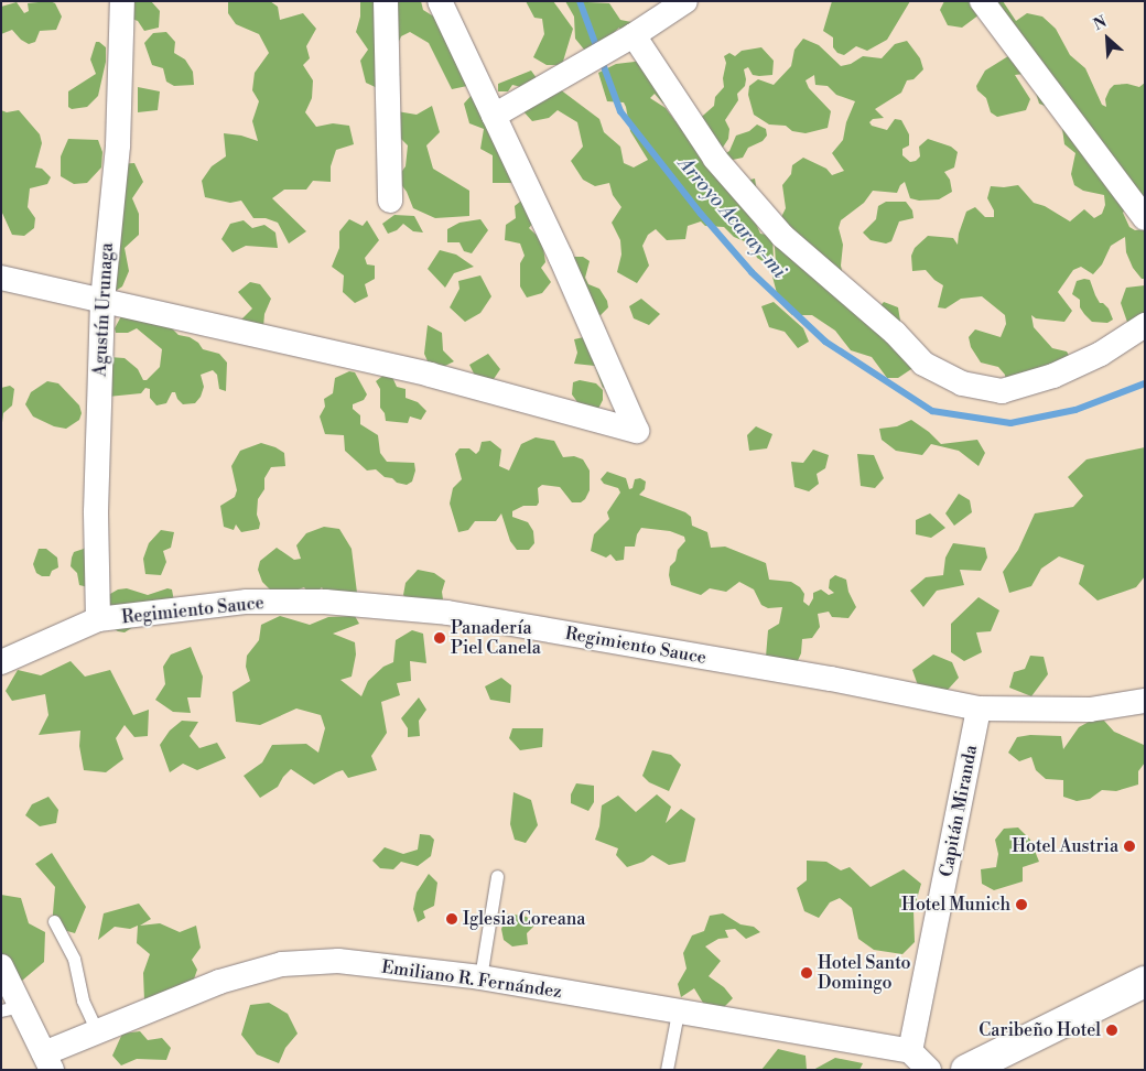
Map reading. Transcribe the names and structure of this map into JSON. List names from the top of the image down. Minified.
{"streets":{"street":["Agustín Urunaga","Regimiento Sauce","Capitán Miranda","Emiliano R. Fernández"]},"crossings":[["Agustín Urunaga","Regimiento Sauce"],["Regimiento Sauce","Capitán Miranda"],["Capitán Miranda","Emiliano R. Fernández"]],"water":["Arroyo Acaray-mi"],"places":["Panadería Piel Canela","Hotel Austria","Hotel Munich","Iglesia Coreana","Hotel Santo Domingo","Caribeño Hotel"],"north":"top left"}
